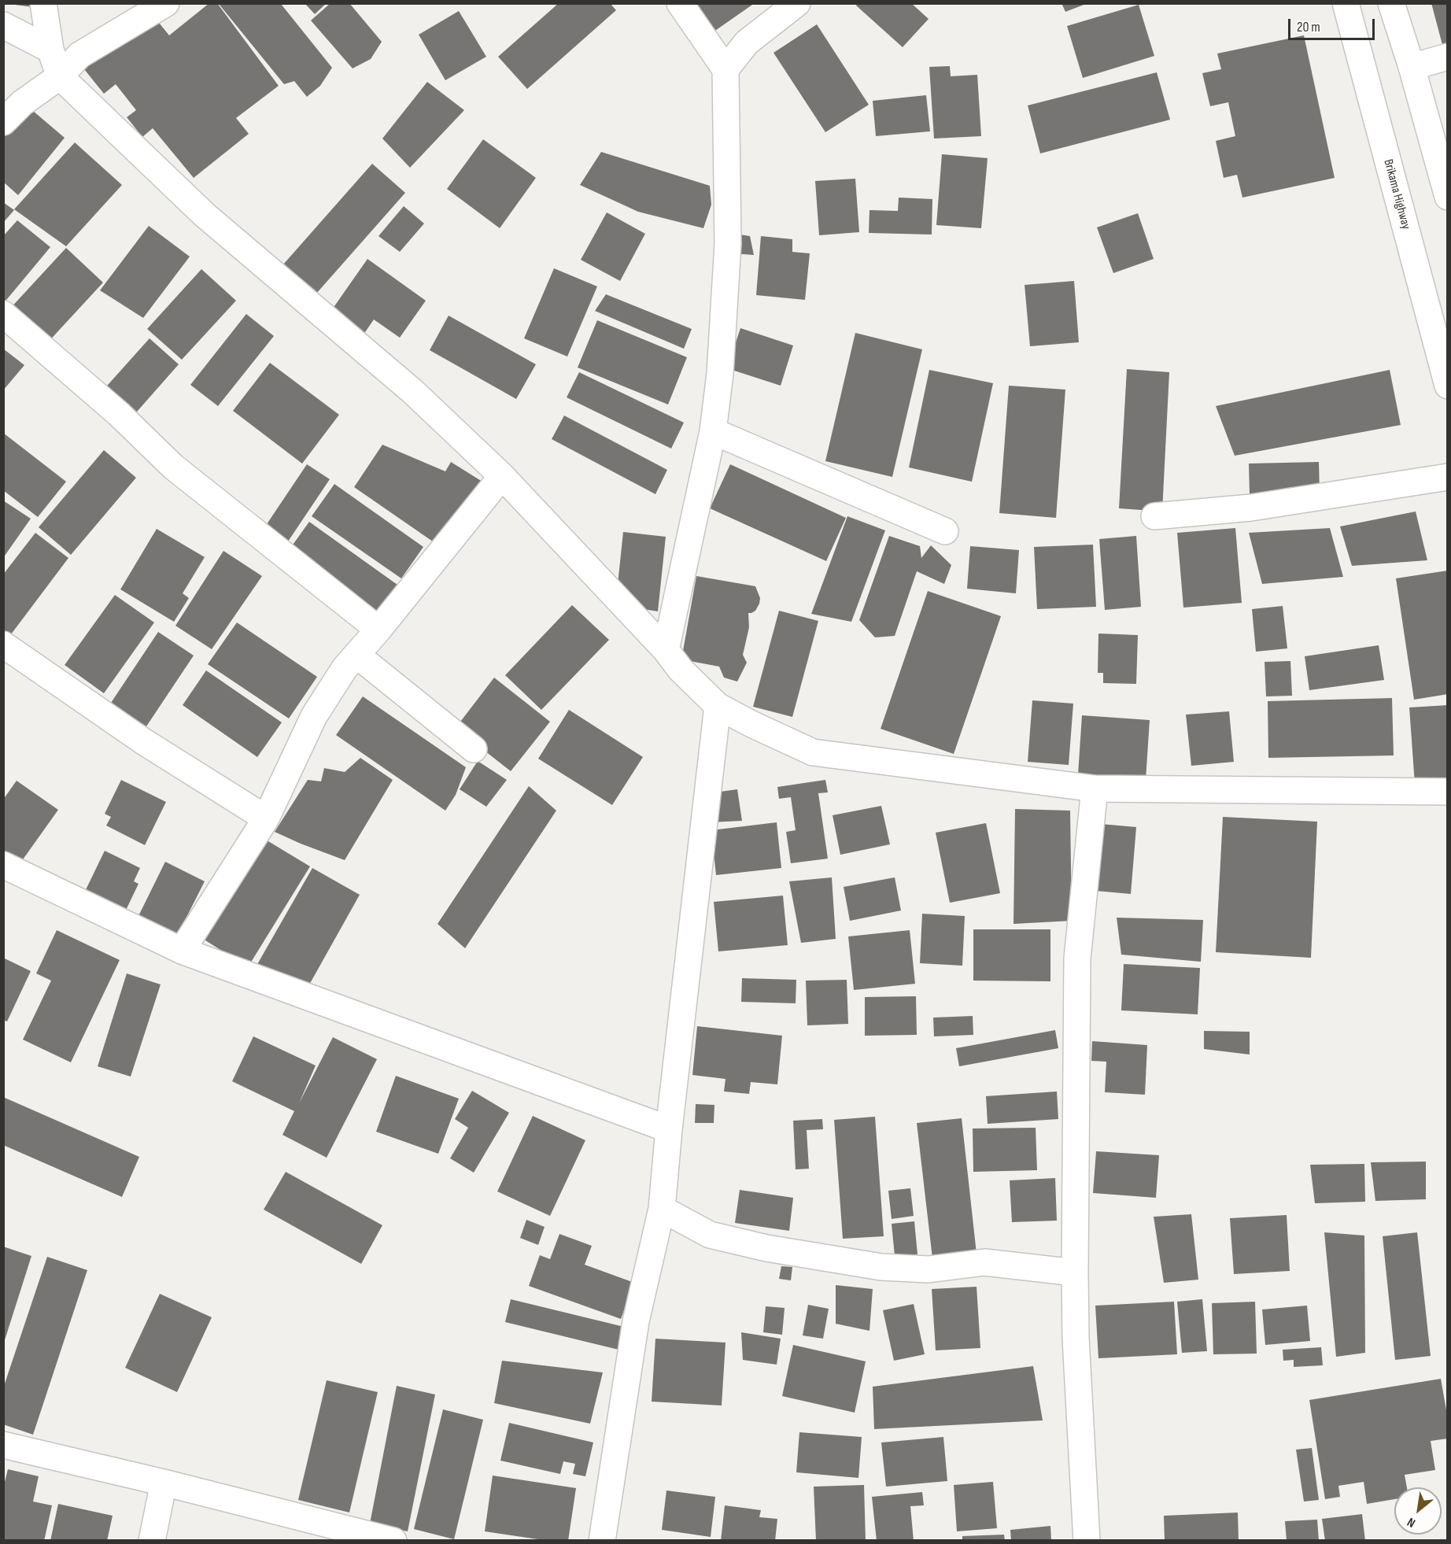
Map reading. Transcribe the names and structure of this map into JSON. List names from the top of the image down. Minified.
{"streets":{"main road":["Brikama Highway"]},"scale_bar":"20 m","north":"bottom left"}
